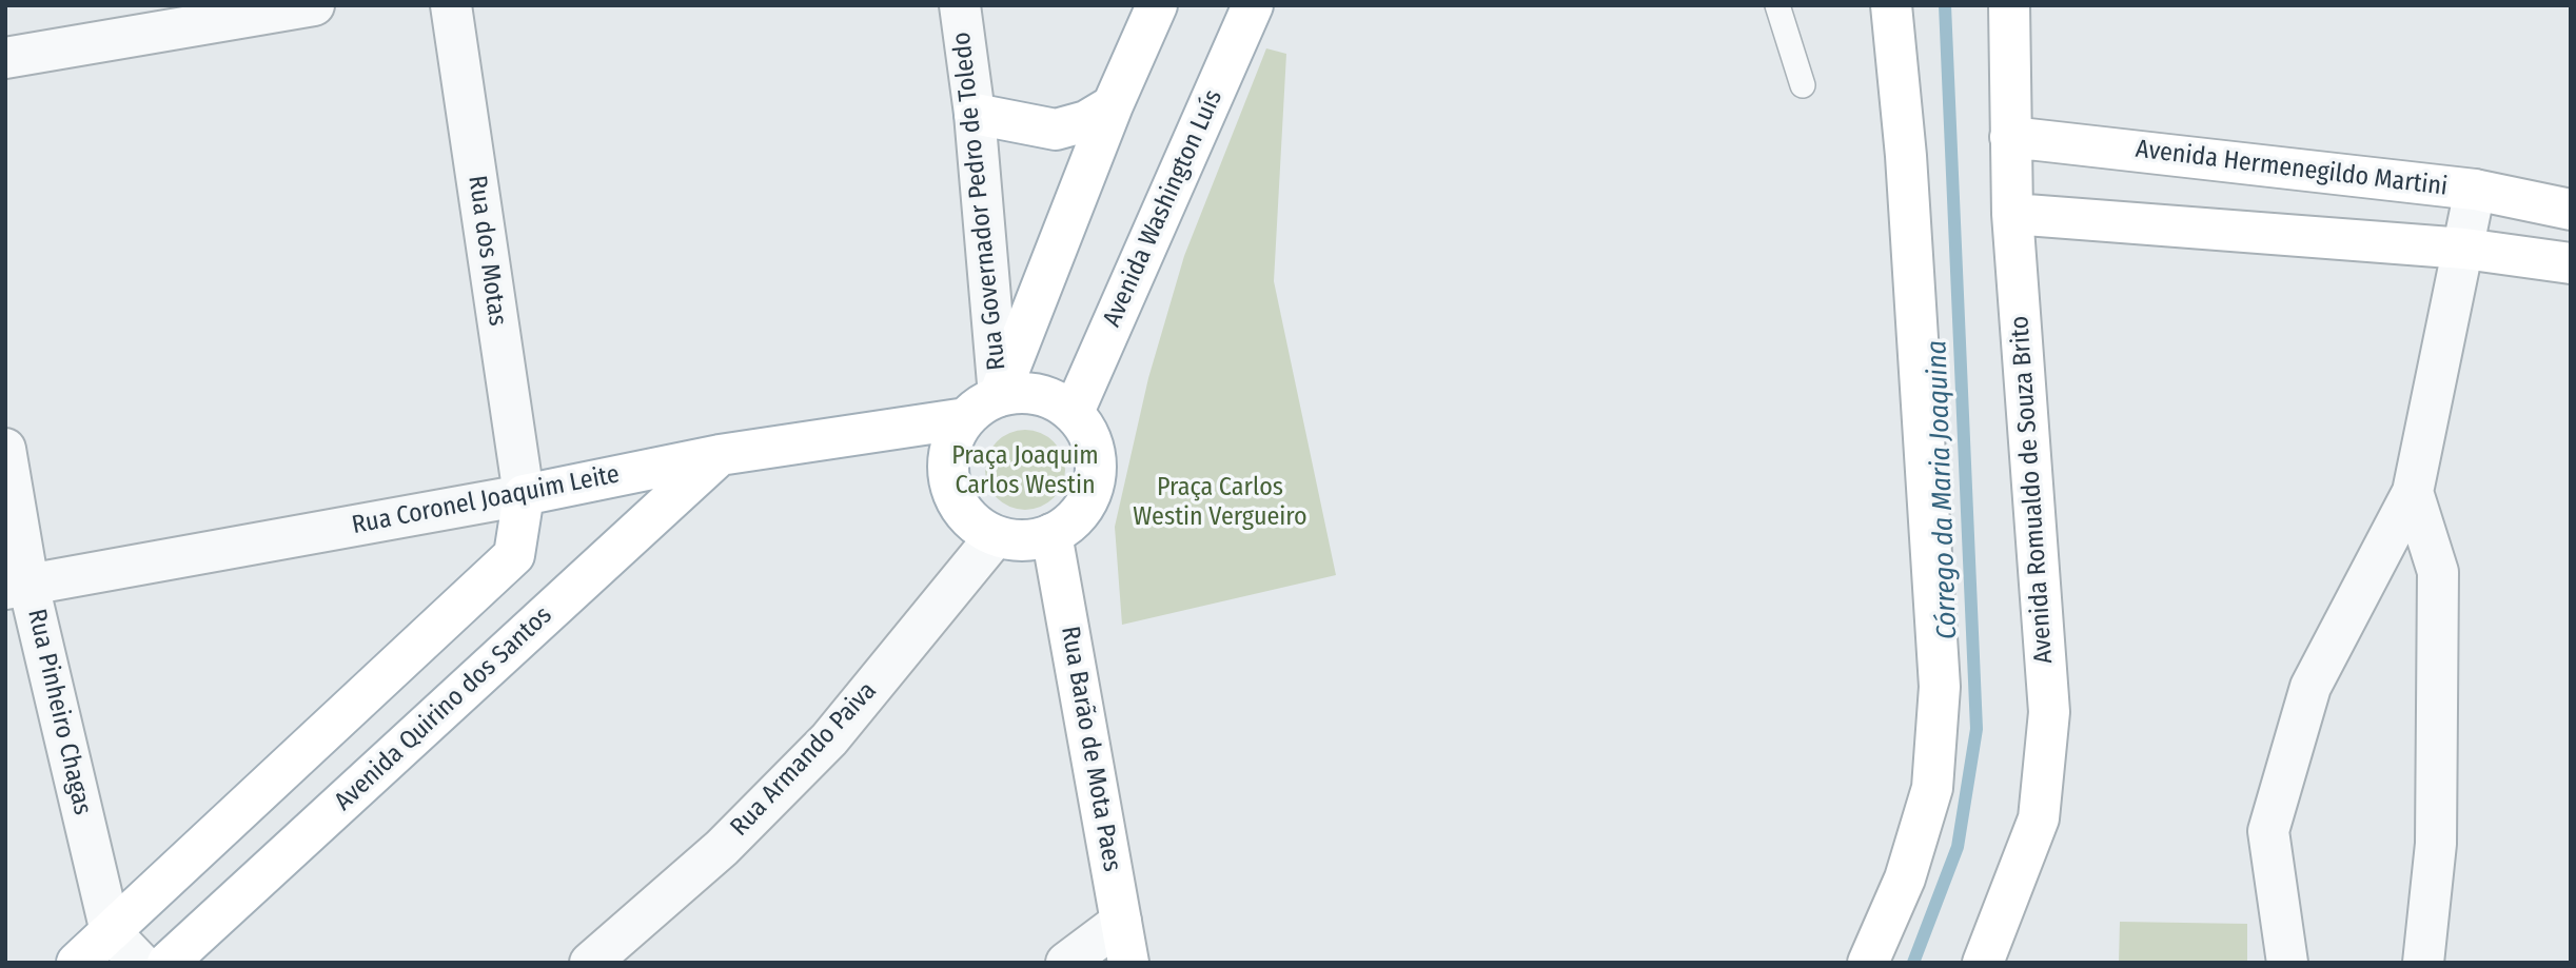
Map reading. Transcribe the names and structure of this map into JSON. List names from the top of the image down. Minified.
{"streets":{"main road":["Avenida Hermenegildo Martini","Avenida Washington Luís","Avenida Romualdo de Souza Brito","Rua Coronel Joaquim Leite","Avenida Quirino dos Santos","Rua Barão de Mota Paes"],"street":["Rua Governador Pedro de Toledo","Rua dos Motas","Rua Pinheiro Chagas","Rua Armando Paiva"]},"crossings":[["Avenida Hermenegildo Martini","Avenida Romualdo de Souza Brito"],["Rua Governador Pedro de Toledo","Avenida Washington Luís"],["Rua Governador Pedro de Toledo","Rua Coronel Joaquim Leite"],["Rua Governador Pedro de Toledo","Rua Barão de Mota Paes"],["Rua Governador Pedro de Toledo","Rua Armando Paiva"],["Avenida Washington Luís","Rua Coronel Joaquim Leite"],["Avenida Washington Luís","Rua Barão de Mota Paes"],["Avenida Washington Luís","Rua Armando Paiva"],["Rua dos Motas","Rua Coronel Joaquim Leite"],["Rua Coronel Joaquim Leite","Avenida Quirino dos Santos"],["Rua Coronel Joaquim Leite","Rua Pinheiro Chagas"],["Rua Coronel Joaquim Leite","Rua Barão de Mota Paes"],["Rua Coronel Joaquim Leite","Rua Armando Paiva"],["Rua Barão de Mota Paes","Rua Armando Paiva"]],"water":["Córrego da Maria Joaquina"],"parks":["Praça Joaquim Carlos Westin","Praça Carlos Westin Vergueiro"]}
